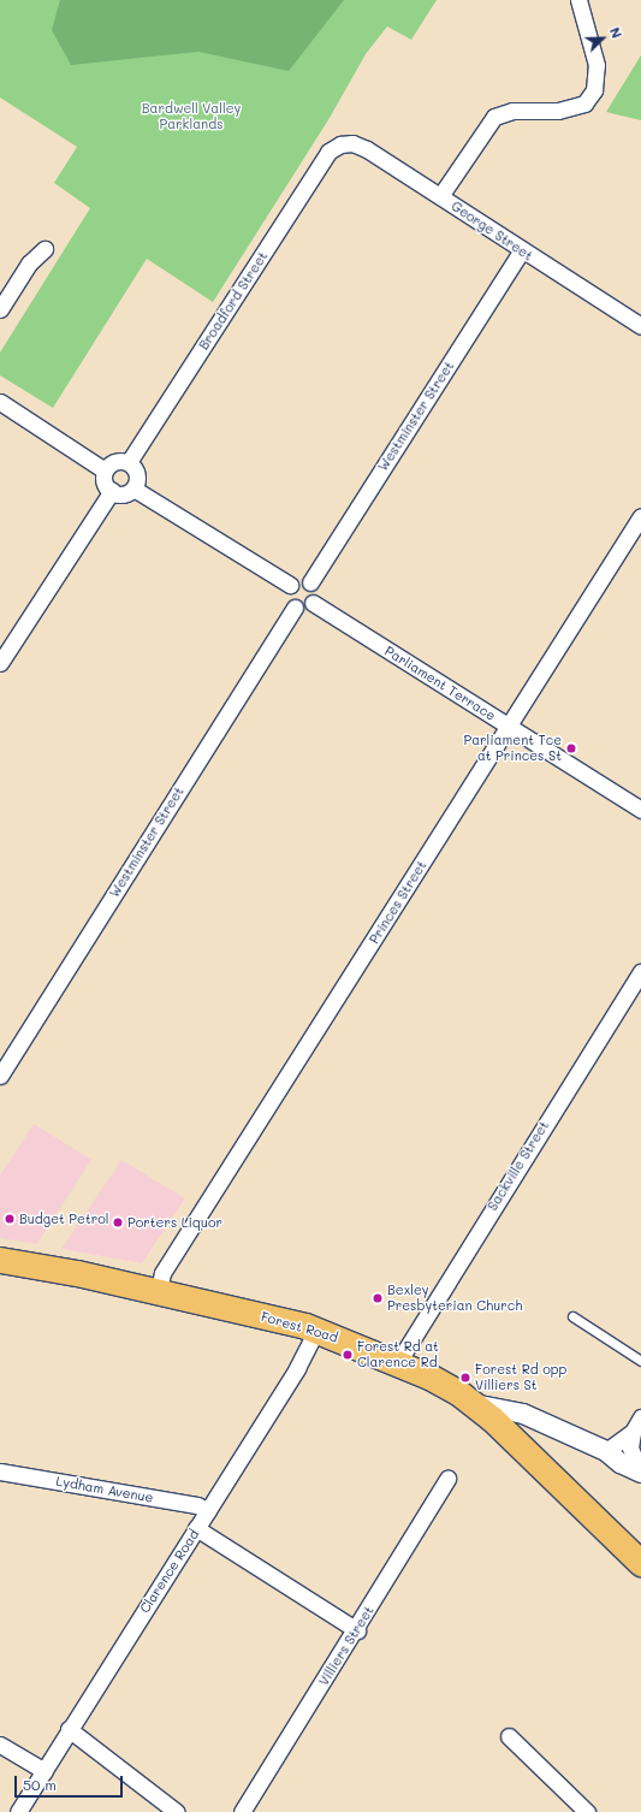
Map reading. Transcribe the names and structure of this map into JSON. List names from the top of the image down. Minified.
{"streets":{"main road":["Forest Road"],"street":["George Street","Broadford Street","Westminster Street","Parliament Terrace","Princes Street","Sackville Street","Lydham Avenue","Clarence Road","Villiers Street"]},"crossings":[["George Street","Broadford Street"],["George Street","Westminster Street"],["Westminster Street","Parliament Terrace"],["Parliament Terrace","Princes Street"],["Princes Street","Forest Road"],["Sackville Street","Forest Road"],["Forest Road","Clarence Road"],["Lydham Avenue","Clarence Road"]],"parks":["Bardwell Valley Parklands"],"places":["Parliament Tce at Princes St","Budget Petrol","Porters Liquor","Bexley Presbyterian Church","Forest Rd at Clarence Rd","Forest Rd opp Villiers St"],"scale_bar":"50 m","north":"top right"}
